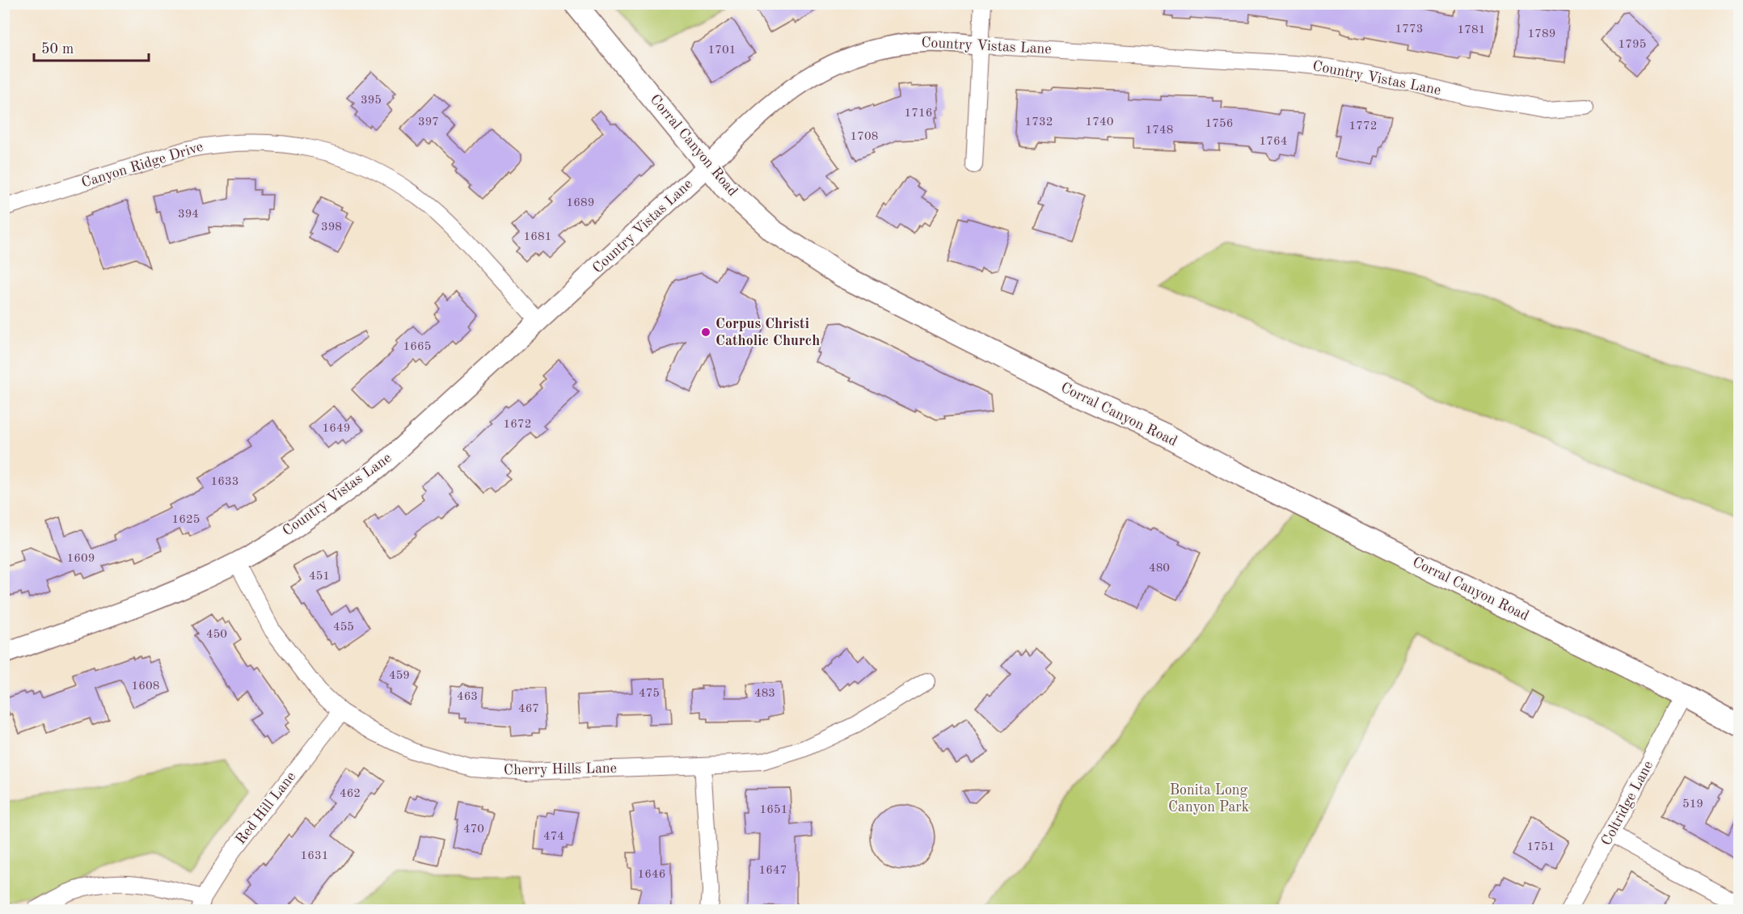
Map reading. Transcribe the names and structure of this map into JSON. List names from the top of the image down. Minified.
{"streets":{"main road":["Corral Canyon Road"],"street":["Country Vistas Lane","Canyon Ridge Drive","Cherry Hills Lane","Coltridge Lane","Red Hill Lane"]},"crossings":[["Country Vistas Lane","Corral Canyon Road"],["Country Vistas Lane","Canyon Ridge Drive"],["Country Vistas Lane","Cherry Hills Lane"],["Corral Canyon Road","Coltridge Lane"],["Cherry Hills Lane","Red Hill Lane"]],"parks":["Bonita Long Canyon Park"],"places":["Corpus Christi Catholic Church"],"house_numbers":["1773","1781","1789","1795","1701","395","1716","397","1732","1740","1756","1772","1748","1708","1764","1689","394","398","1681","1665","1672","1649","1633","1625","1609","480","451","455","450","459","1608","475","483","463","467","462","519","1651","470","474","1751","1631","1647","1646"],"scale_bar":"50 m"}
